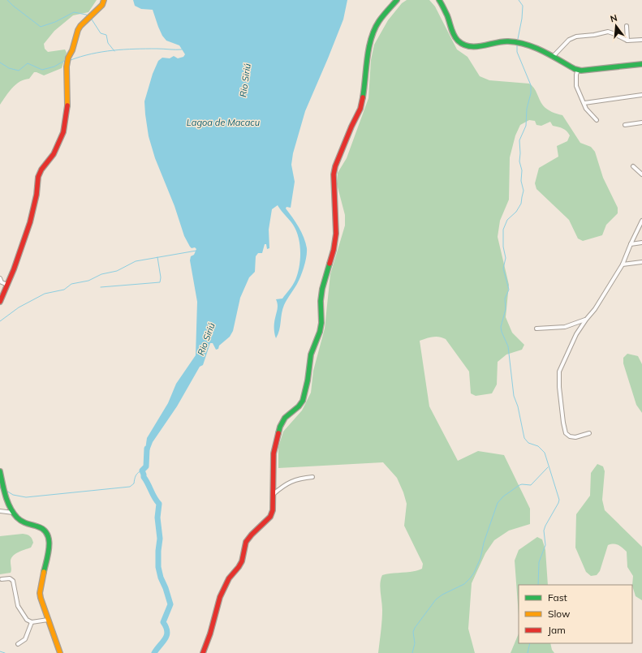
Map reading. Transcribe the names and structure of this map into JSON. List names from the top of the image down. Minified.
{"water":["Rio Siriú","Lagoa de Macacu"],"legend":["Fast","Slow","Jam"],"north":"top"}
